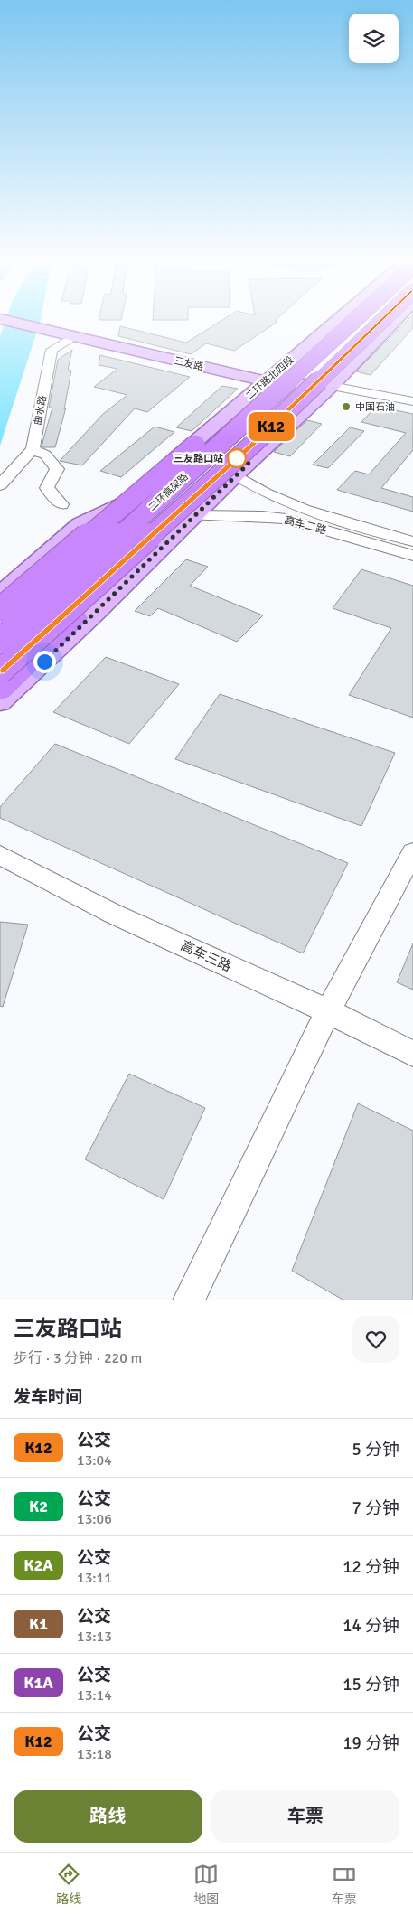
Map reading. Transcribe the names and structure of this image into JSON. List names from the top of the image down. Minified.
{"streets":{"highway":["二环高架路"],"main road":["三友路","二环路北四段"],"street":["曲水路","高车二路","高车三路"]},"crossings":[["三友路","二环路北四段"],["三友路","曲水路"]],"places":["中国石油","三友路口站"],"lines":["bus line K12"],"page":{"on_map":"K12","heading":[["三友路口站","步行 · 3 分钟 · 220 m"],"发车时间"],"list":[{"mark":"K12","name":"公交","note":"13:04","value":"5 分钟"},{"mark":"K2","name":"公交","note":"13:06","value":"7 分钟"},{"mark":"K2A","name":"公交","note":"13:11","value":"12 分钟"},{"mark":"K1","name":"公交","note":"13:13","value":"14 分钟"},{"mark":"K1A","name":"公交","note":"13:14","value":"15 分钟"},{"mark":"K12","name":"公交","note":"13:18","value":"19 分钟"}],"buttons":["路线","车票"],"tabs":["路线","地图","车票"]}}
